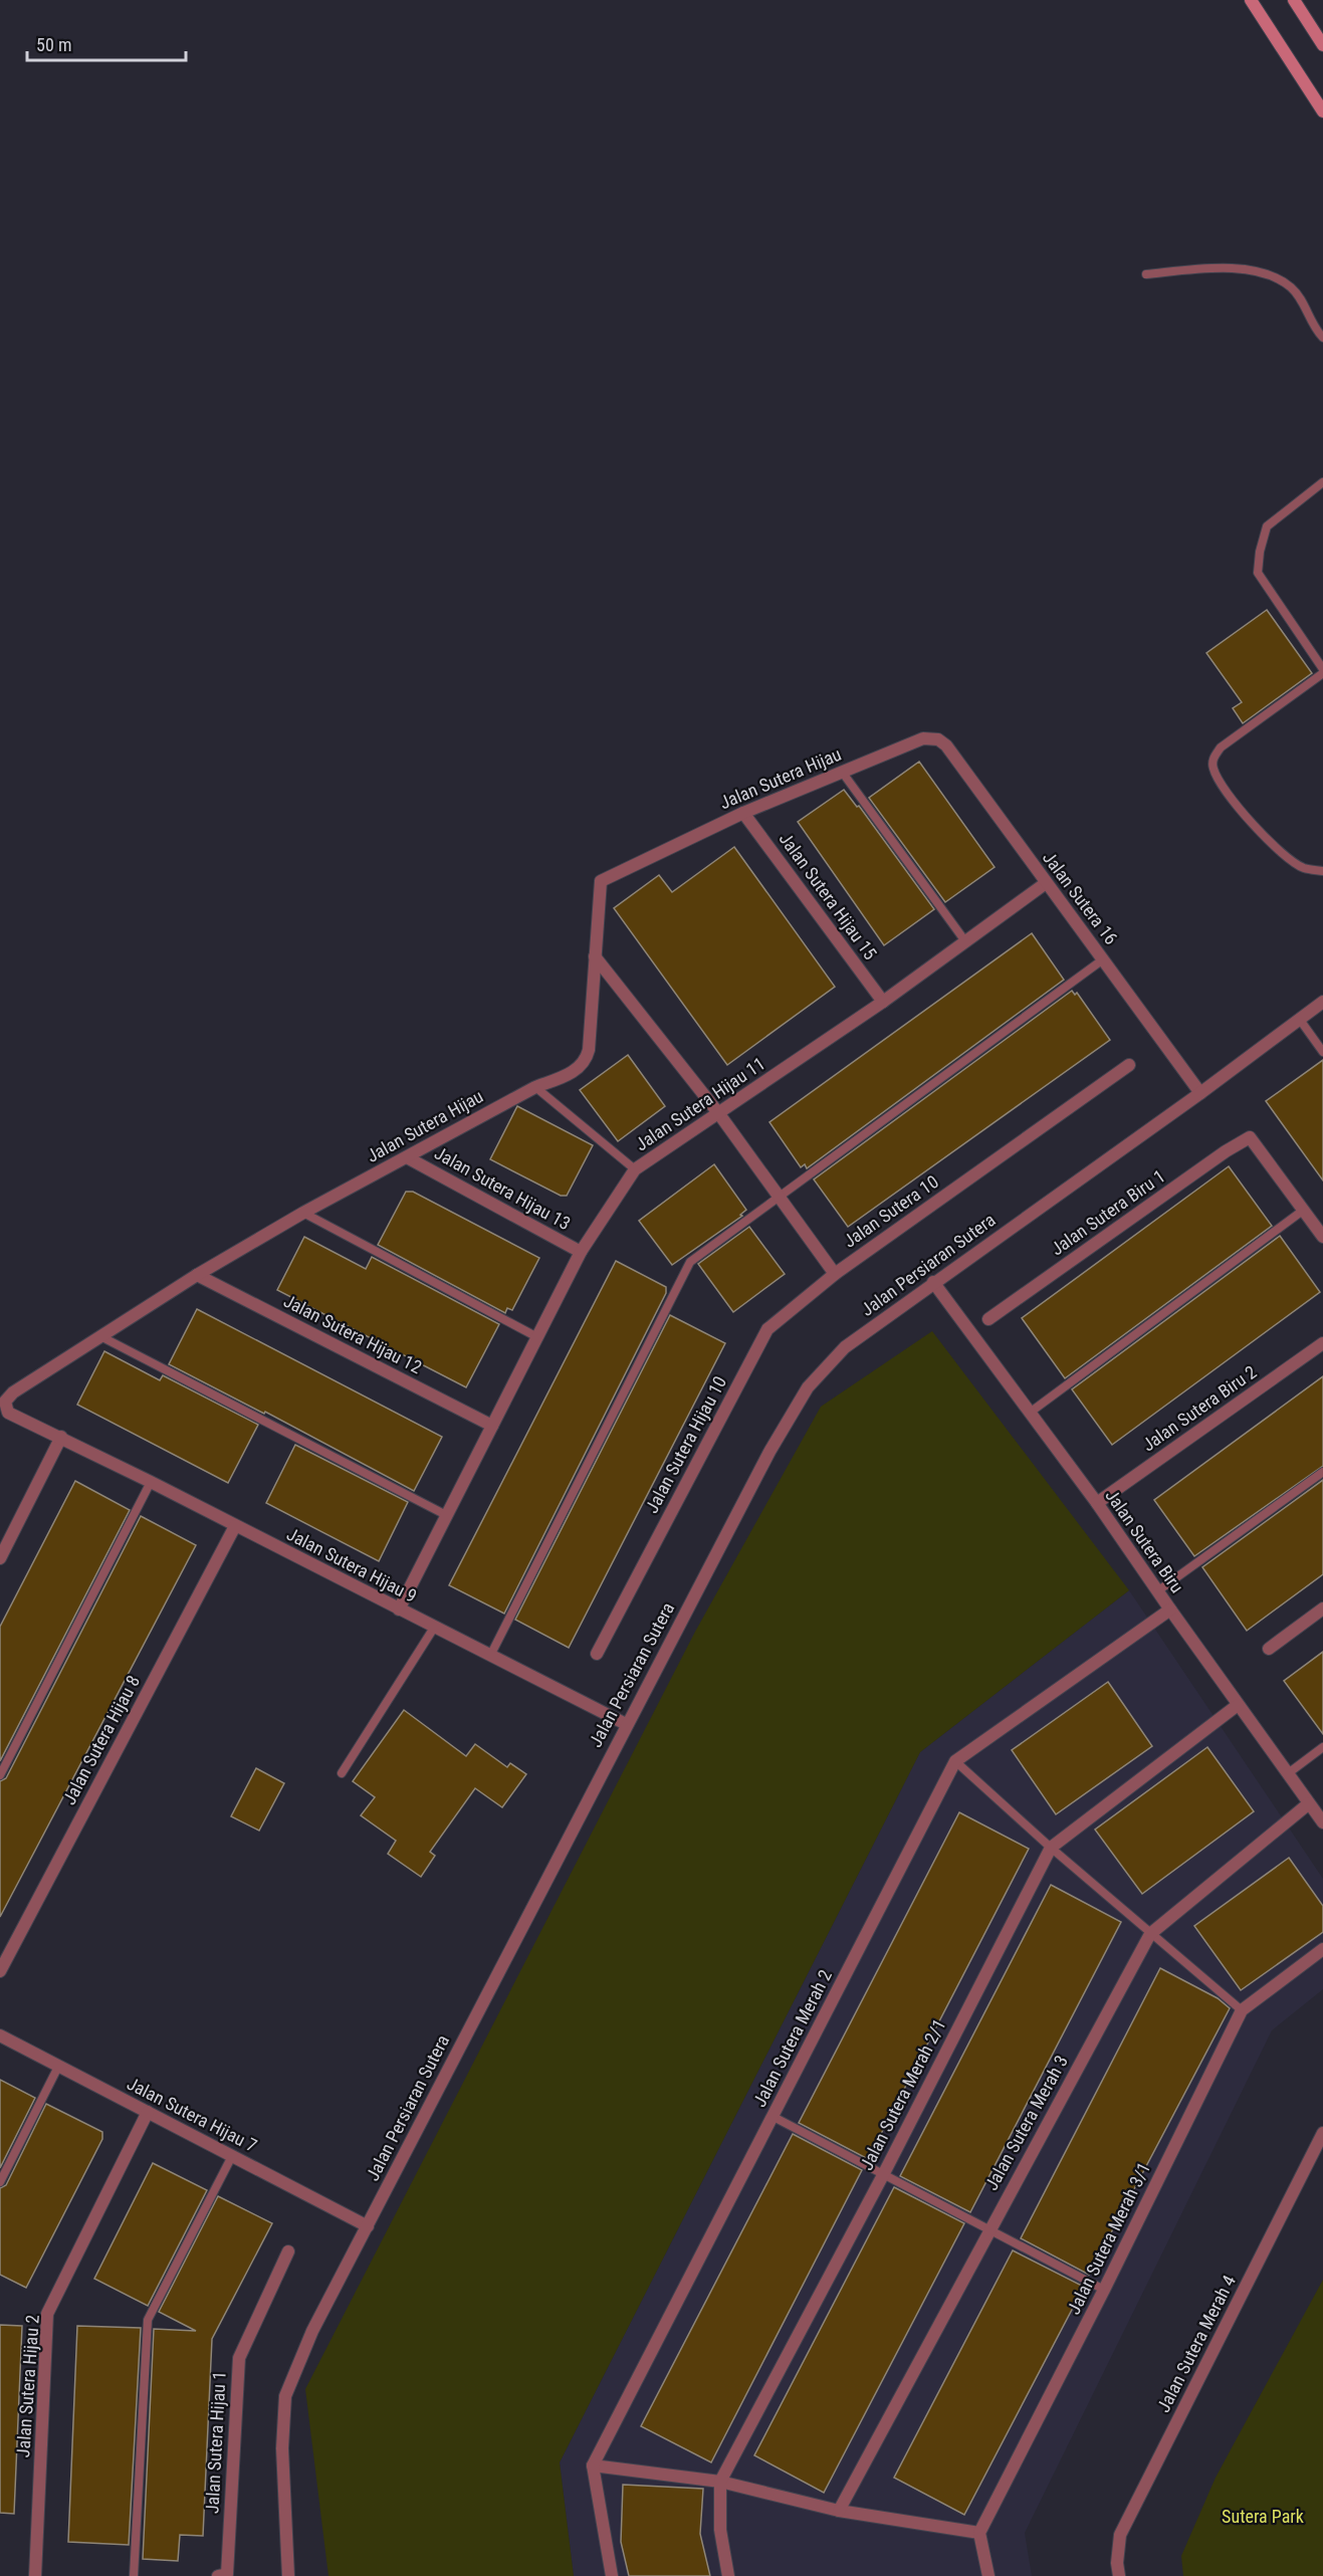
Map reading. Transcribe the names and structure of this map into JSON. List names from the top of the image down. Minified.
{"streets":{"street":["Jalan Sutera Hijau","Jalan Sutera Hijau 15","Jalan Sutera 16","Jalan Sutera Hijau 11","Jalan Sutera Hijau 13","Jalan Sutera 10","Jalan Sutera Biru 1","Jalan Persiaran Sutera","Jalan Sutera Hijau 12","Jalan Sutera Biru 2","Jalan Sutera Hijau 10","Jalan Sutera Biru","Jalan Sutera Hijau 9","Jalan Sutera Hijau 8","Jalan Sutera Merah 2","Jalan Sutera Merah 2/1","Jalan Sutera Hijau 7","Jalan Sutera Merah 3","Jalan Sutera Merah 3/1","Jalan Sutera Merah 4","Jalan Sutera Hijau 2","Jalan Sutera Hijau 1"]},"crossings":[["Jalan Sutera Hijau","Jalan Sutera Hijau 15"],["Jalan Sutera Hijau","Jalan Sutera 16"],["Jalan Sutera Hijau","Jalan Sutera Hijau 13"],["Jalan Sutera Hijau","Jalan Sutera 10"],["Jalan Sutera Hijau","Jalan Sutera Hijau 12"],["Jalan Sutera Hijau","Jalan Sutera Hijau 9"],["Jalan Sutera Hijau 15","Jalan Sutera Hijau 11"],["Jalan Sutera 16","Jalan Sutera Hijau 11"],["Jalan Sutera 16","Jalan Persiaran Sutera"],["Jalan Sutera Hijau 11","Jalan Sutera Hijau 13"],["Jalan Sutera Hijau 11","Jalan Sutera 10"],["Jalan Sutera Hijau 11","Jalan Sutera Hijau 12"],["Jalan Sutera Hijau 11","Jalan Sutera Hijau 9"],["Jalan Sutera 10","Jalan Sutera Hijau 10"],["Jalan Persiaran Sutera","Jalan Sutera Biru"],["Jalan Persiaran Sutera","Jalan Sutera Hijau 9"],["Jalan Persiaran Sutera","Jalan Sutera Hijau 7"],["Jalan Sutera Biru 2","Jalan Sutera Biru"],["Jalan Sutera Biru","Jalan Sutera Merah 2"],["Jalan Sutera Biru","Jalan Sutera Merah 2/1"],["Jalan Sutera Biru","Jalan Sutera Merah 3"],["Jalan Sutera Hijau 9","Jalan Sutera Hijau 8"],["Jalan Sutera Hijau 7","Jalan Sutera Hijau 2"]],"parks":["Sutera Park"],"scale_bar":"50 m"}
